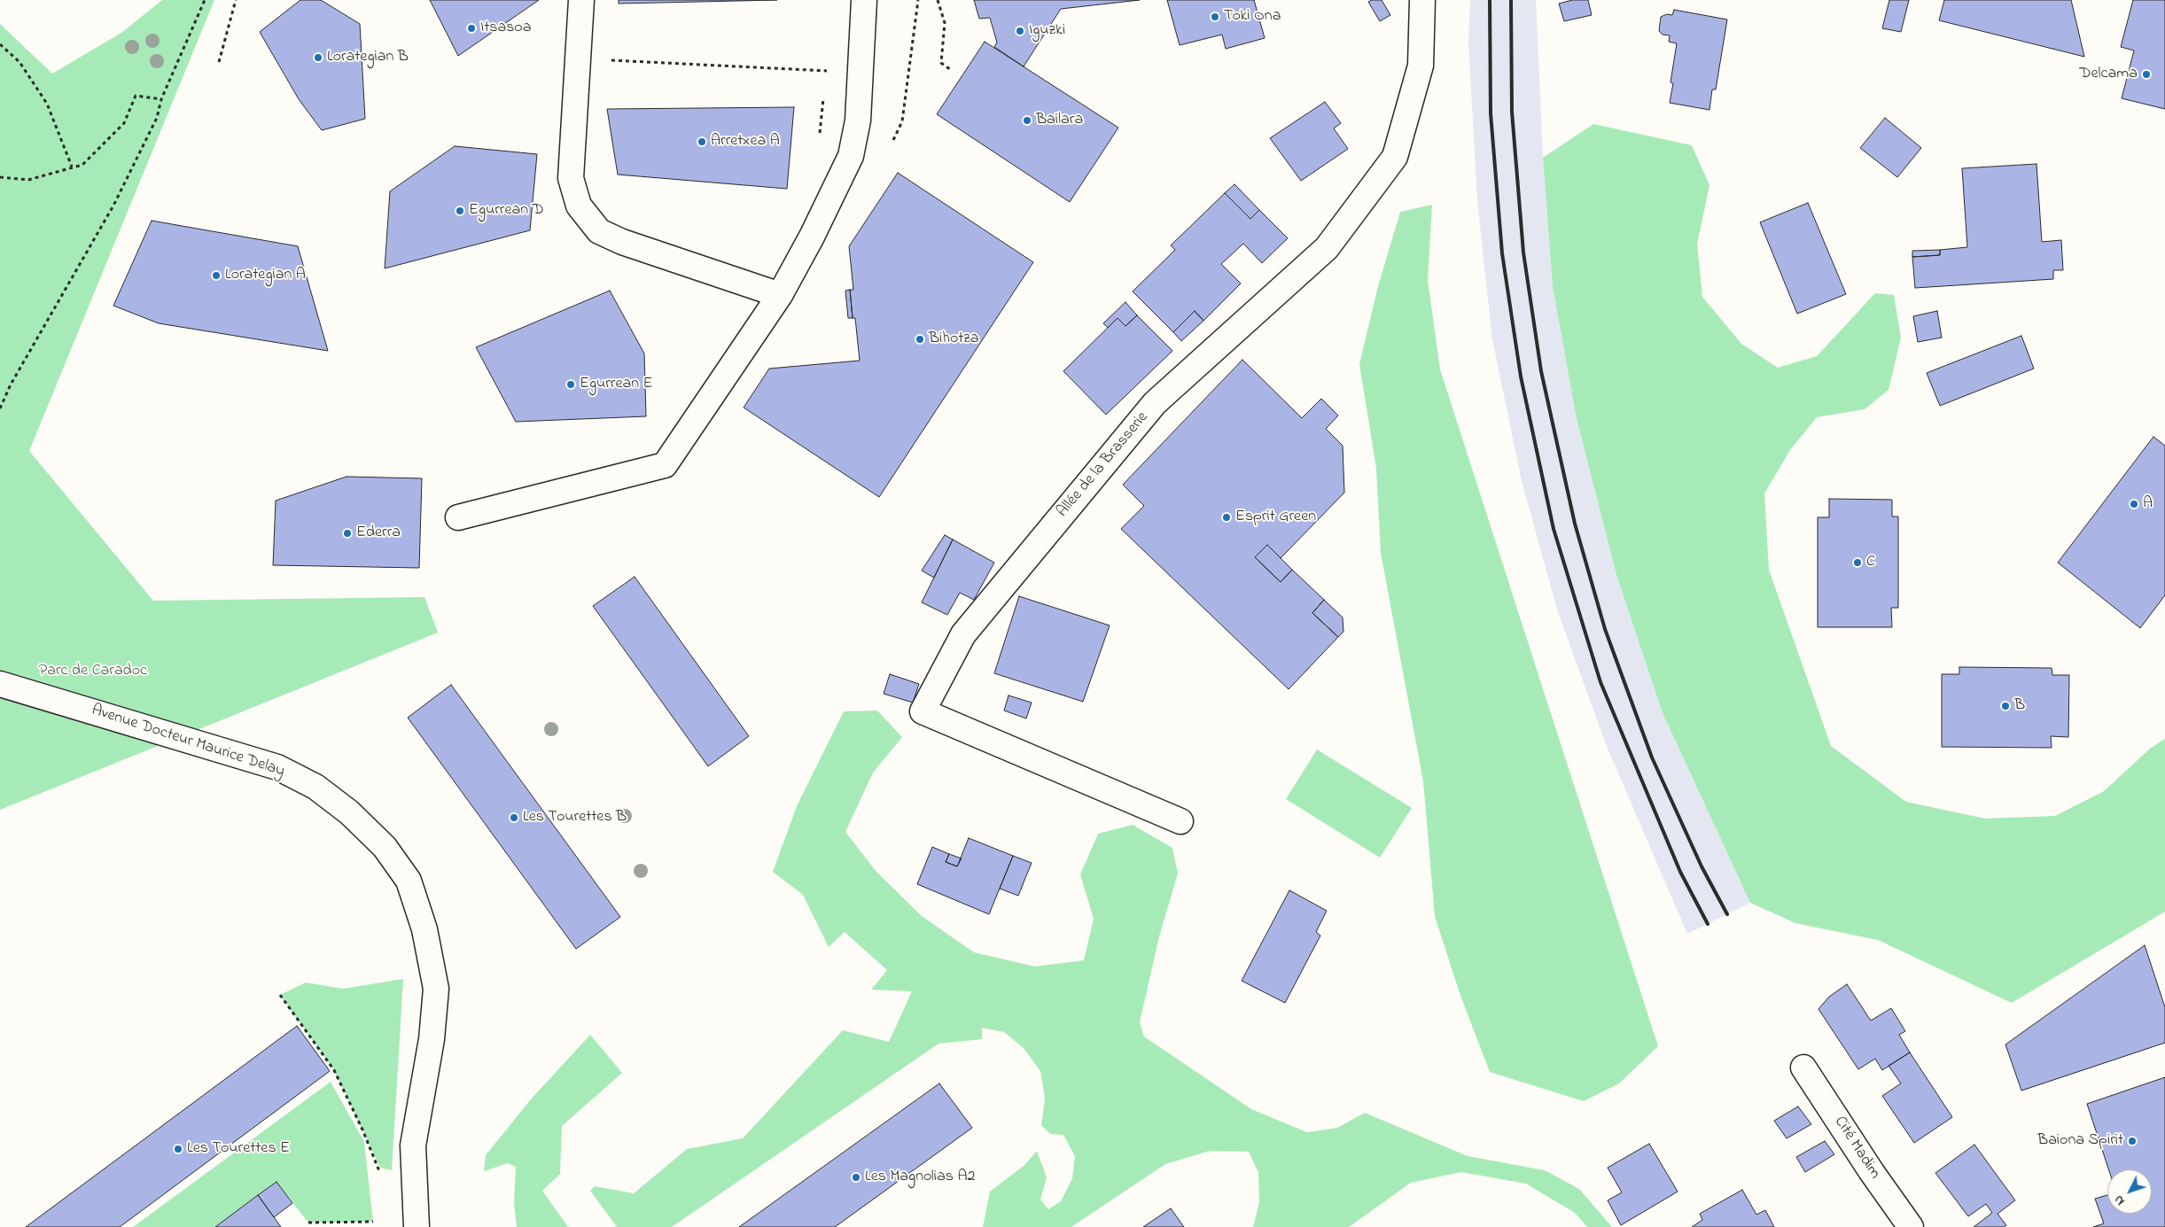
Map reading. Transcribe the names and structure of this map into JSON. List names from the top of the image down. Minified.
{"streets":{"street":["Allée de la Brasserie","Avenue Docteur Maurice Delay","Cité Madim"]},"parks":["Parc de Caradoc"],"places":["Toki Ona","Itsasoa","Iguzki","Lorategian B","Delcama","Bailara","Arretxea A","Egurrean D","Lorategian A","Bihotza","Egurrean E","A","Esprit Green","Ederra","C","B","Les Tourettes B","Baiona Spirit","Les Tourettes E","Les Magnolias A2"],"north":"bottom left"}
